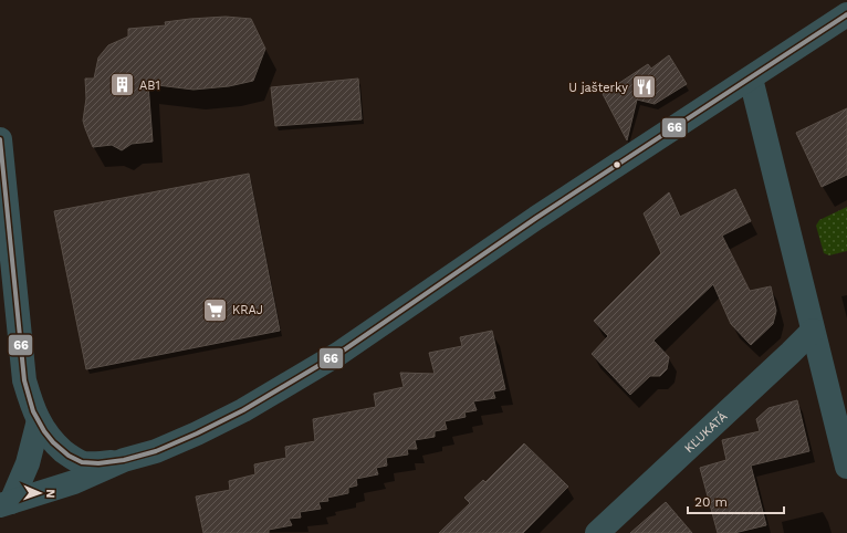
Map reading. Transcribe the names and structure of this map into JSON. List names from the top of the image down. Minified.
{"streets":{"street":["KĽUKATÁ"]},"places":{"building":["AB1"],"restaurant":["U jašterky"],"supermarket":["KRAJ"]},"lines":["transit line 66"],"scale_bar":"20 m","north":"right"}
